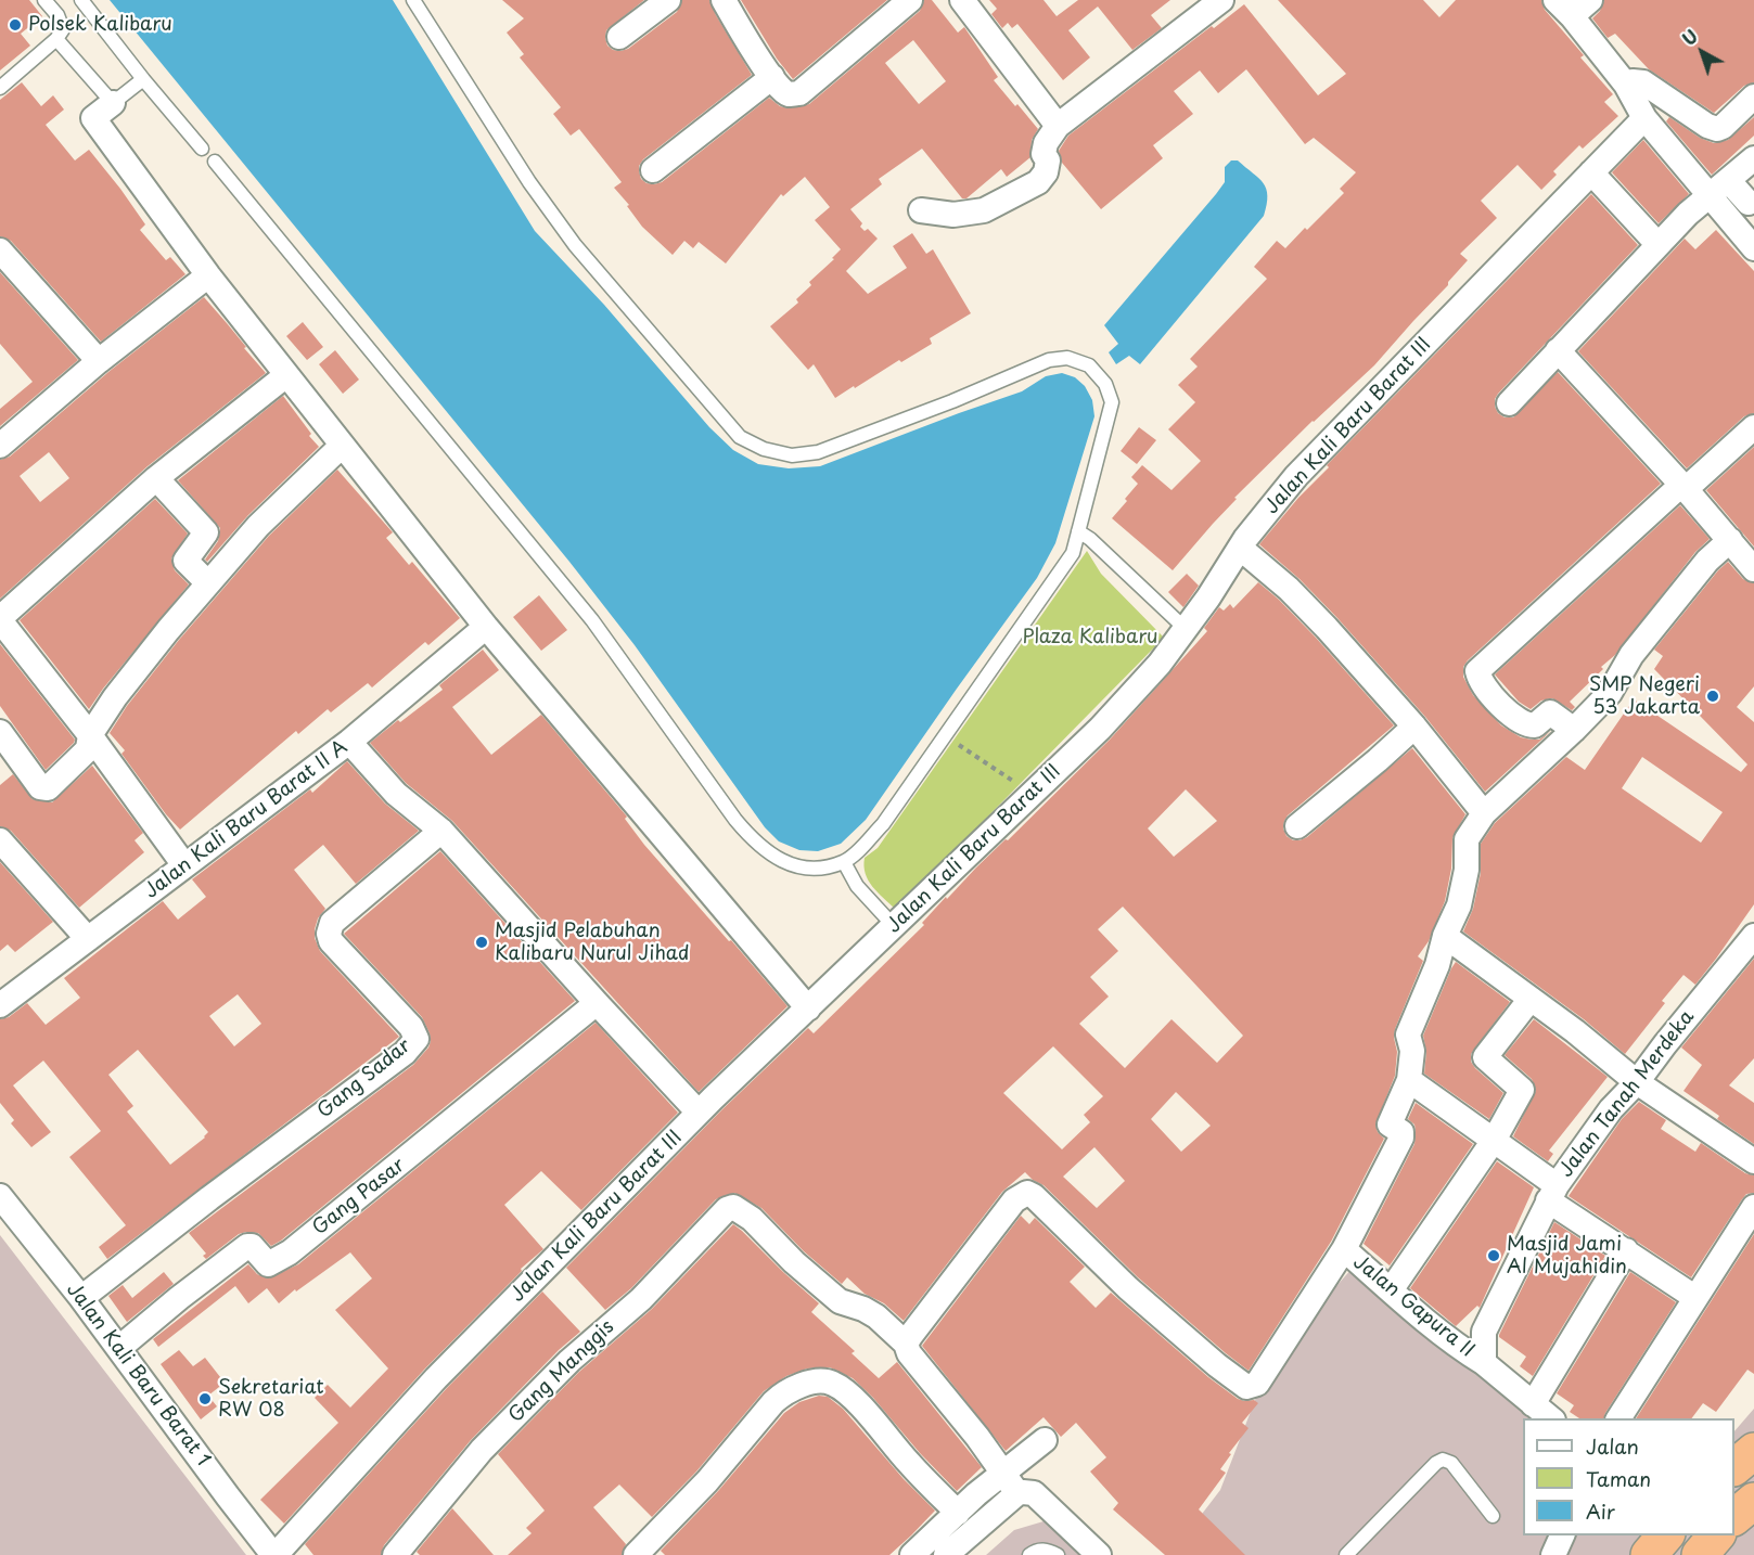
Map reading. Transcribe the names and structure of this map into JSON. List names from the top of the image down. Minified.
{"streets":{"street":["Jalan Kali Baru Barat III","Jalan Kali Baru Barat II A","Gang Sadar","Jalan Tanah Merdeka","Gang Pasar","Jalan Gapura II","Gang Manggis","Jalan Kali Baru Barat 1"]},"crossings":[["Jalan Kali Baru Barat III","Jalan Kali Baru Barat 1"],["Gang Sadar","Jalan Kali Baru Barat 1"],["Jalan Tanah Merdeka","Jalan Gapura II"],["Gang Pasar","Jalan Kali Baru Barat 1"]],"parks":["Plaza Kalibaru"],"places":["Polsek Kalibaru","SMP Negeri 53 Jakarta","Masjid Pelabuhan Kalibaru Nurul Jihad","Masjid Jami Al Mujahidin","Sekretariat RW 08"],"legend":["Jalan","Taman","Air"],"north":"top left"}
